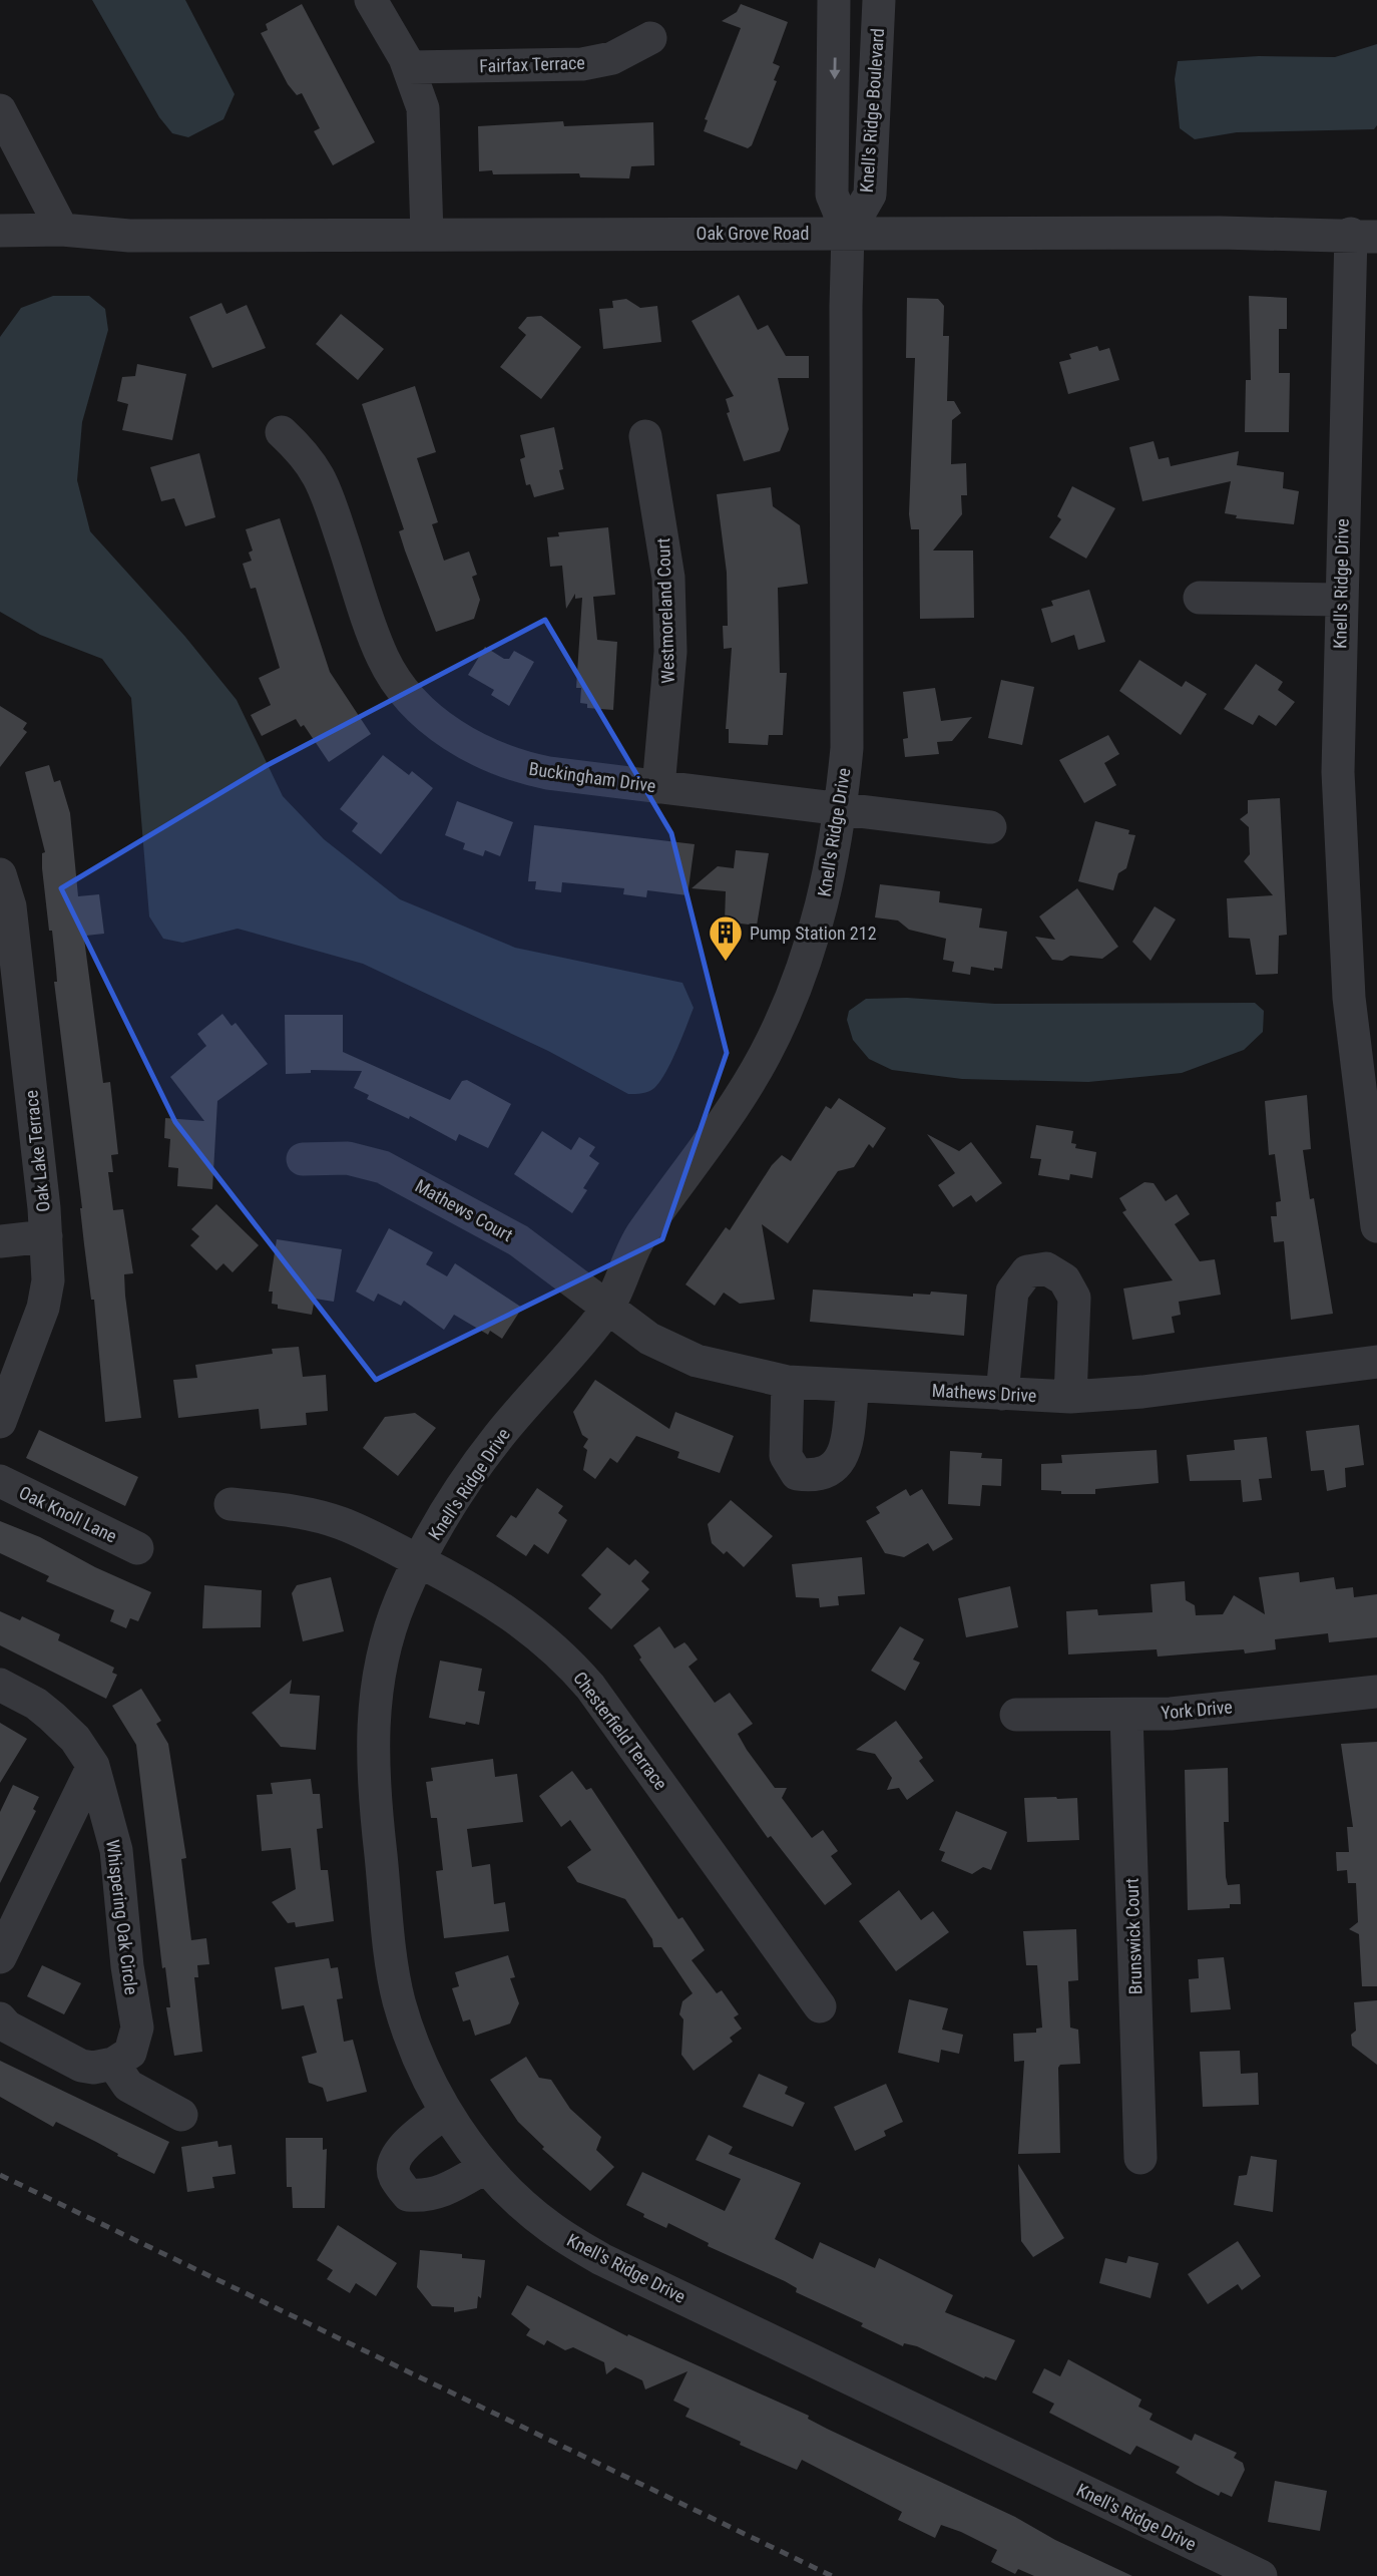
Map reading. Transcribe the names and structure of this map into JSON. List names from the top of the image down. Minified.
{"streets":{"street":["Fairfax Terrace","Knell's Ridge Boulevard","Oak Grove Road","Knell's Ridge Drive","Westmoreland Court","Buckingham Drive","Oak Lake Terrace","Mathews Court","Mathews Drive","Oak Knoll Lane","York Drive","Chesterfield Terrace","Whispering Oak Circle","Brunswick Court"]},"crossings":[["Knell's Ridge Boulevard","Oak Grove Road"],["Knell's Ridge Boulevard","Knell's Ridge Drive"],["Oak Grove Road","Knell's Ridge Drive"],["Knell's Ridge Drive","Buckingham Drive"],["Knell's Ridge Drive","Mathews Court"],["Knell's Ridge Drive","Mathews Drive"],["Knell's Ridge Drive","Chesterfield Terrace"],["Westmoreland Court","Buckingham Drive"],["Mathews Court","Mathews Drive"],["York Drive","Brunswick Court"]],"places":{"building":["Pump Station 212"]}}
